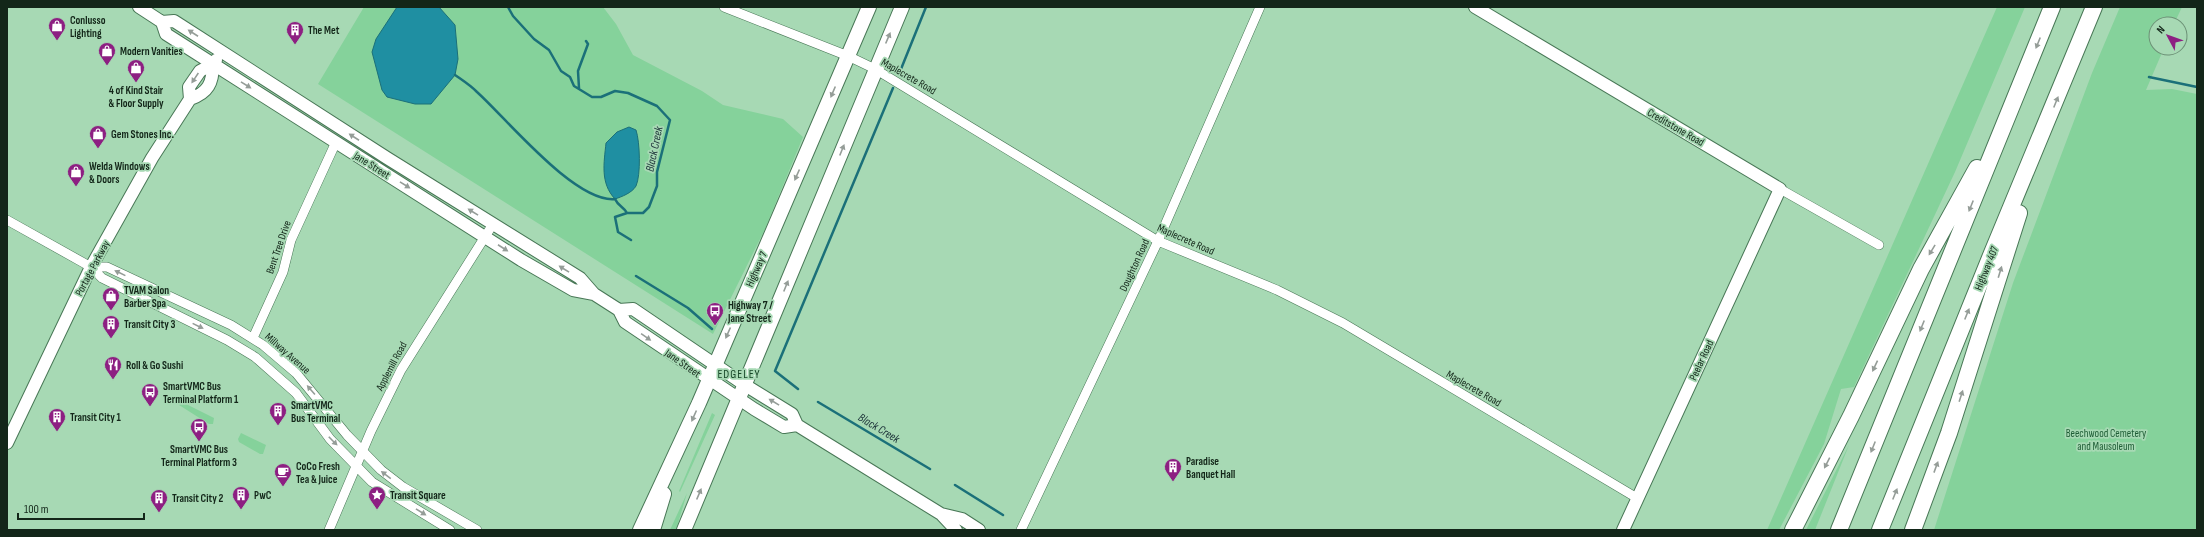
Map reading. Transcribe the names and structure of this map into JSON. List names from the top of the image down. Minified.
{"streets":{"highway":["Highway 407"],"main road":["Creditstone Road","Jane Street","Portage Parkway","Highway 7","Peelar Road"],"street":["Maplecrete Road","Bent Tree Drive","Doughton Road","Millway Avenue","Applemill Road"]},"crossings":[["Maplecrete Road","Doughton Road"],["Maplecrete Road","Highway 7"],["Maplecrete Road","Peelar Road"],["Creditstone Road","Peelar Road"],["Jane Street","Bent Tree Drive"],["Jane Street","Portage Parkway"],["Jane Street","Highway 7"],["Jane Street","Applemill Road"],["Bent Tree Drive","Millway Avenue"],["Portage Parkway","Millway Avenue"],["Millway Avenue","Applemill Road"]],"districts":["EDGELEY"],"water":["Black Creek"],"parks":["Beechwood Cemetery and Mausoleum"],"places":{"shop":["Conlusso Lighting","Modern Vanities","4 of Kind Stair & Floor Supply","Gem Stones Inc.","Welda Windows & Doors","TVAM Salon Barber Spa"],"building":["The Met","Transit City 3","SmartVMC Bus Terminal","Transit City 1","Paradise Banquet Hall","PwC","Transit City 2"],"bus stop":["Highway 7 / Jane Street","SmartVMC Bus Terminal Platform 1","SmartVMC Bus Terminal Platform 3"],"restaurant":["Roll & Go Sushi"],"cafe":["CoCo Fresh Tea & Juice"],"place":["Transit Square"]},"scale_bar":"100 m","north":"top left"}
